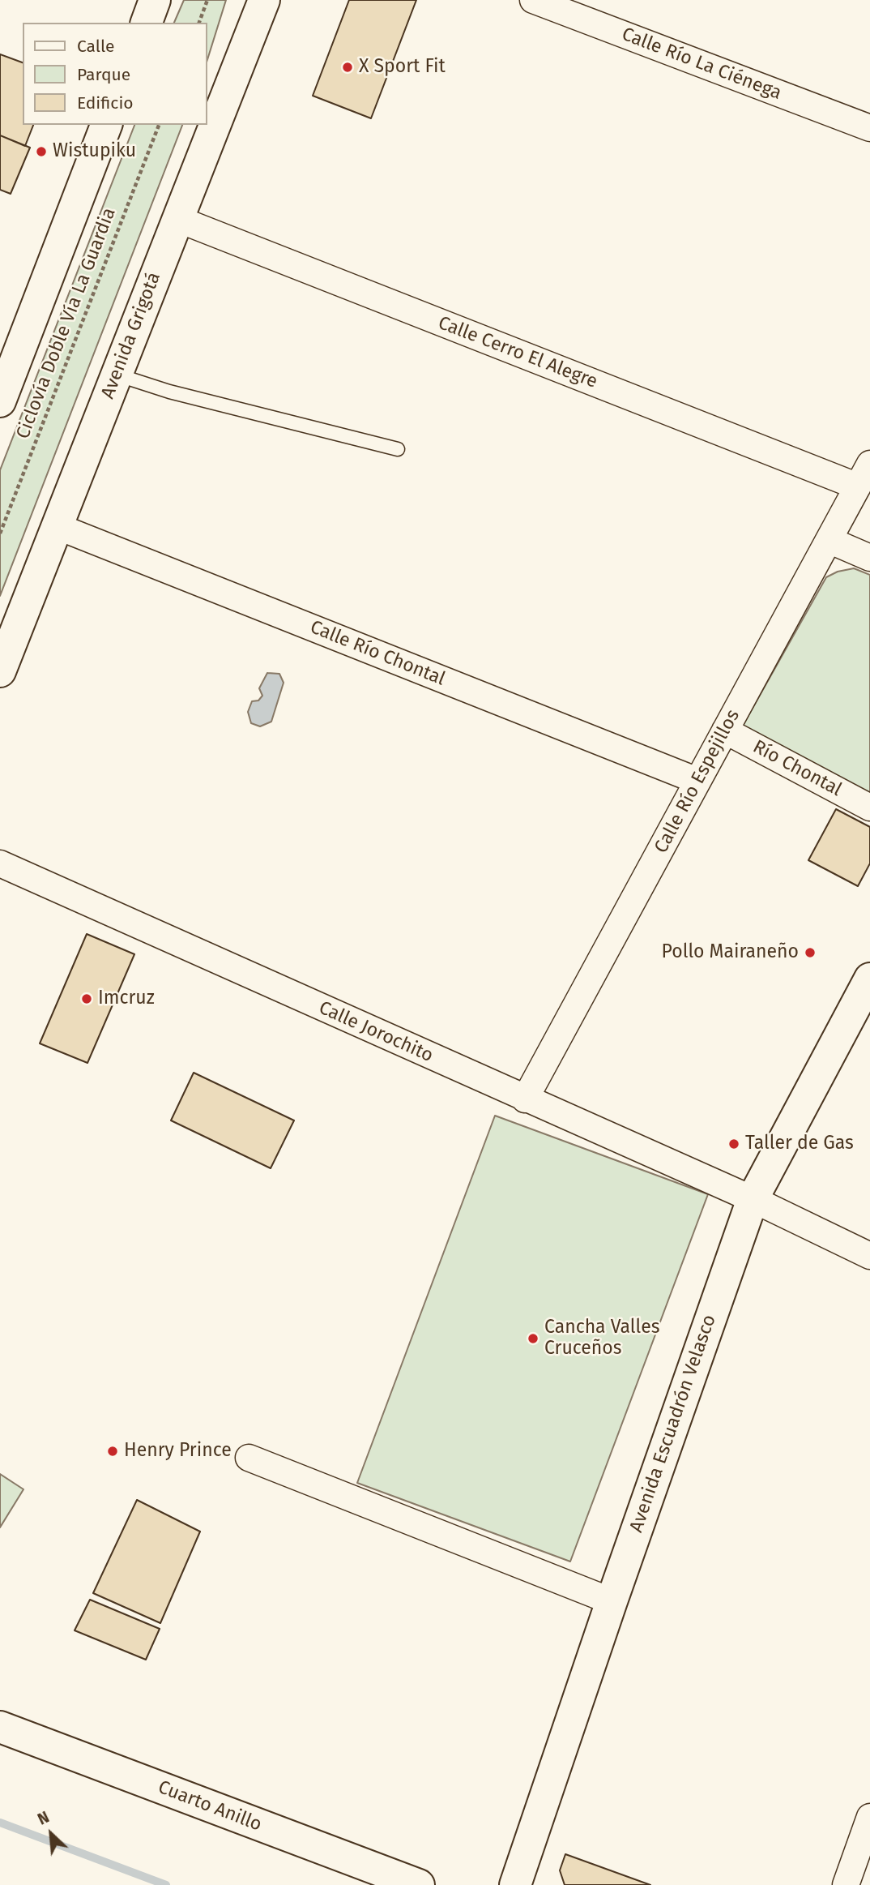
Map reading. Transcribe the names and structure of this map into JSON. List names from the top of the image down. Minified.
{"streets":{"main road":["Avenida Grigotá","Avenida Escuadrón Velasco","Cuarto Anillo"],"street":["Calle Río La Ciénega","Calle Cerro El Alegre","Calle Río Chontal","Río Chontal","Calle Río Espejillos","Calle Jorochito"],"path":["Ciclovía Doble Vía La Guardia"]},"crossings":[["Avenida Grigotá","Calle Cerro El Alegre"],["Avenida Grigotá","Calle Río Chontal"],["Calle Cerro El Alegre","Calle Río Espejillos"],["Calle Río Chontal","Calle Río Espejillos"],["Río Chontal","Calle Río Espejillos"],["Calle Río Espejillos","Calle Jorochito"],["Calle Jorochito","Avenida Escuadrón Velasco"]],"places":["X Sport Fit","Wistupiku","Pollo Mairaneño","Imcruz","Taller de Gas","Cancha Valles Cruceños","Henry Prince"],"legend":["Calle","Parque","Edificio"],"north":"top left"}
